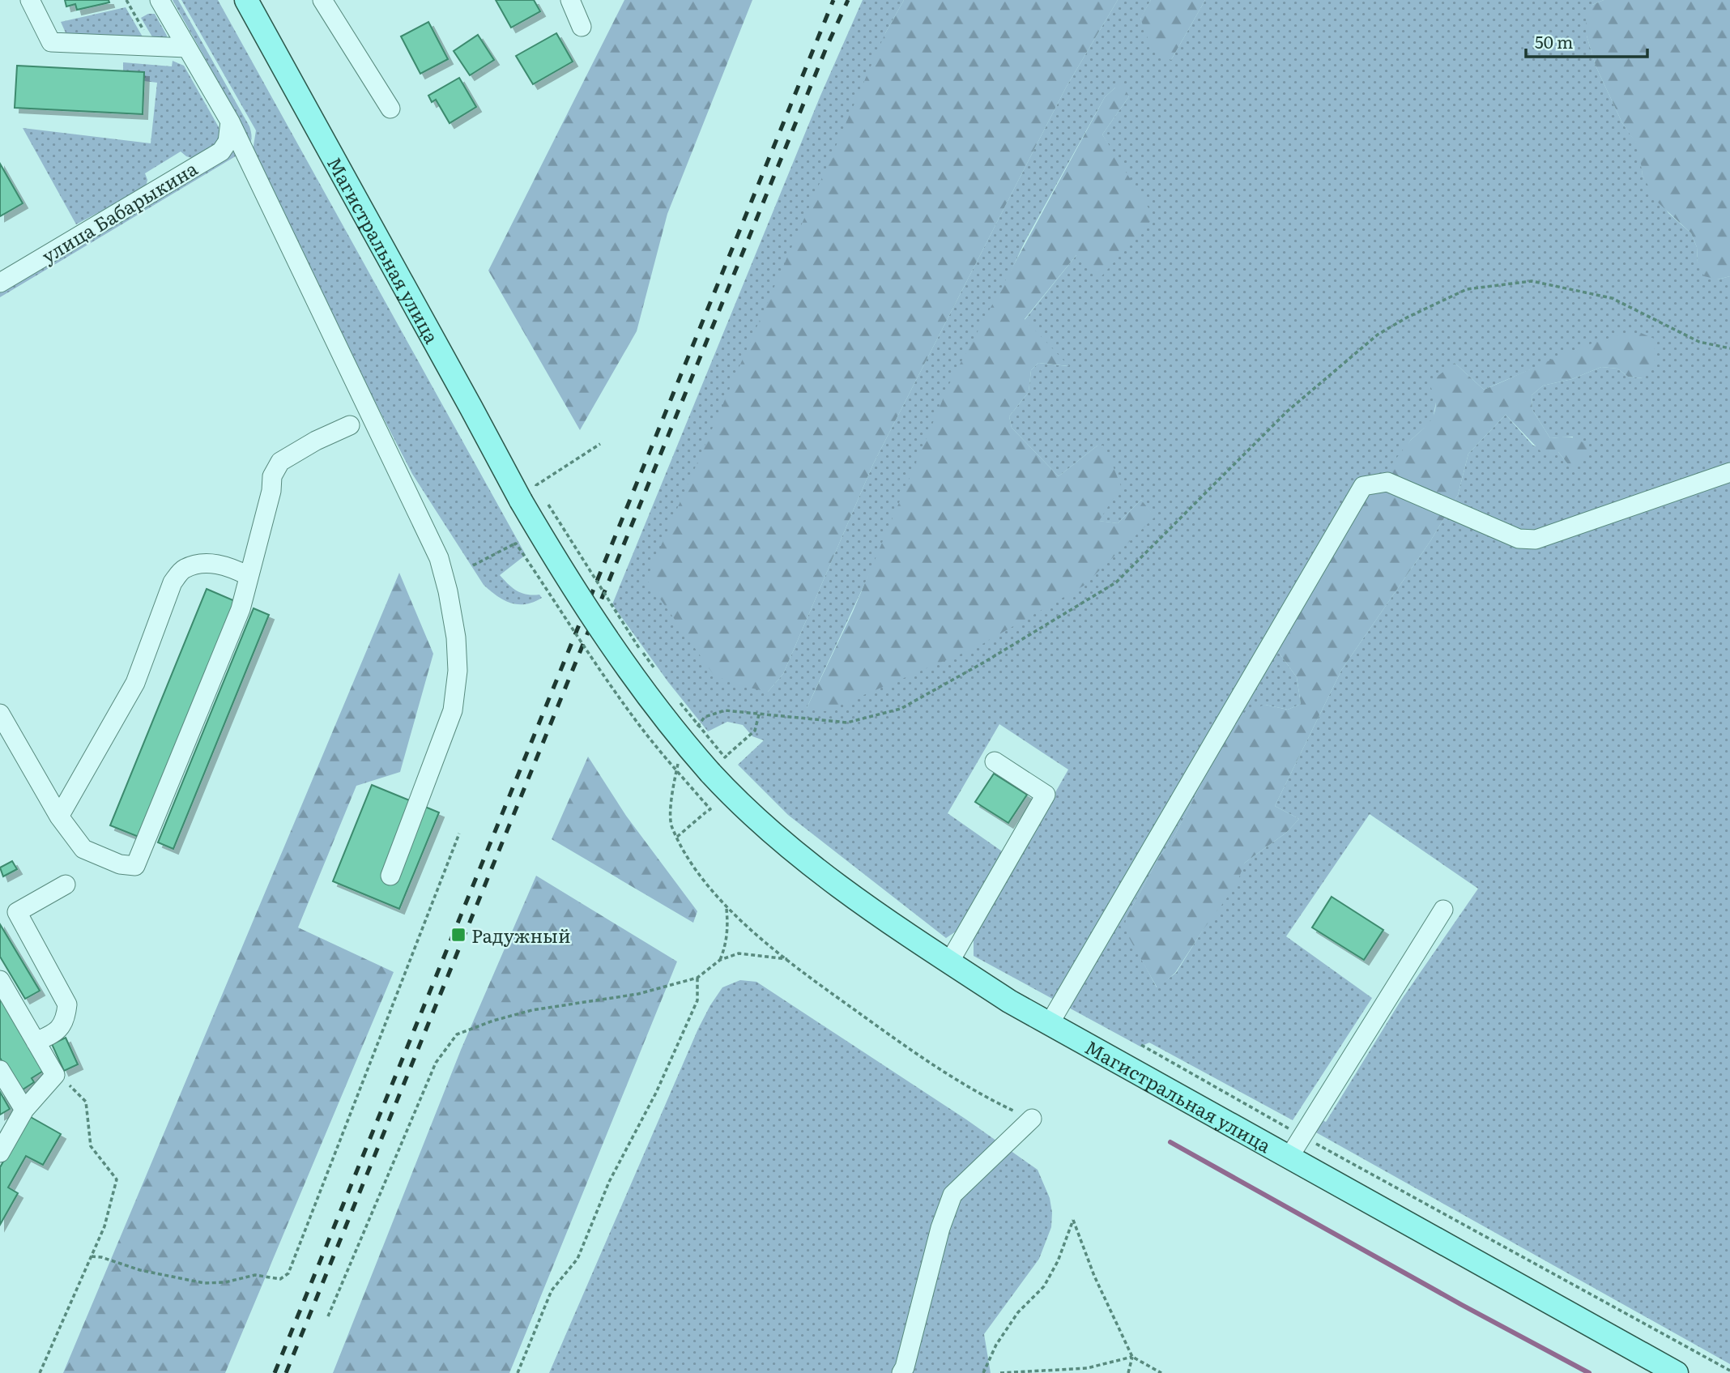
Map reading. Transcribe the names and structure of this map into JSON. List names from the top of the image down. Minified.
{"streets":{"main road":["Магистральная улица"],"street":["улица Бабарыкина"]},"places":{"transit":["Радужный"]},"scale_bar":"50 m"}
